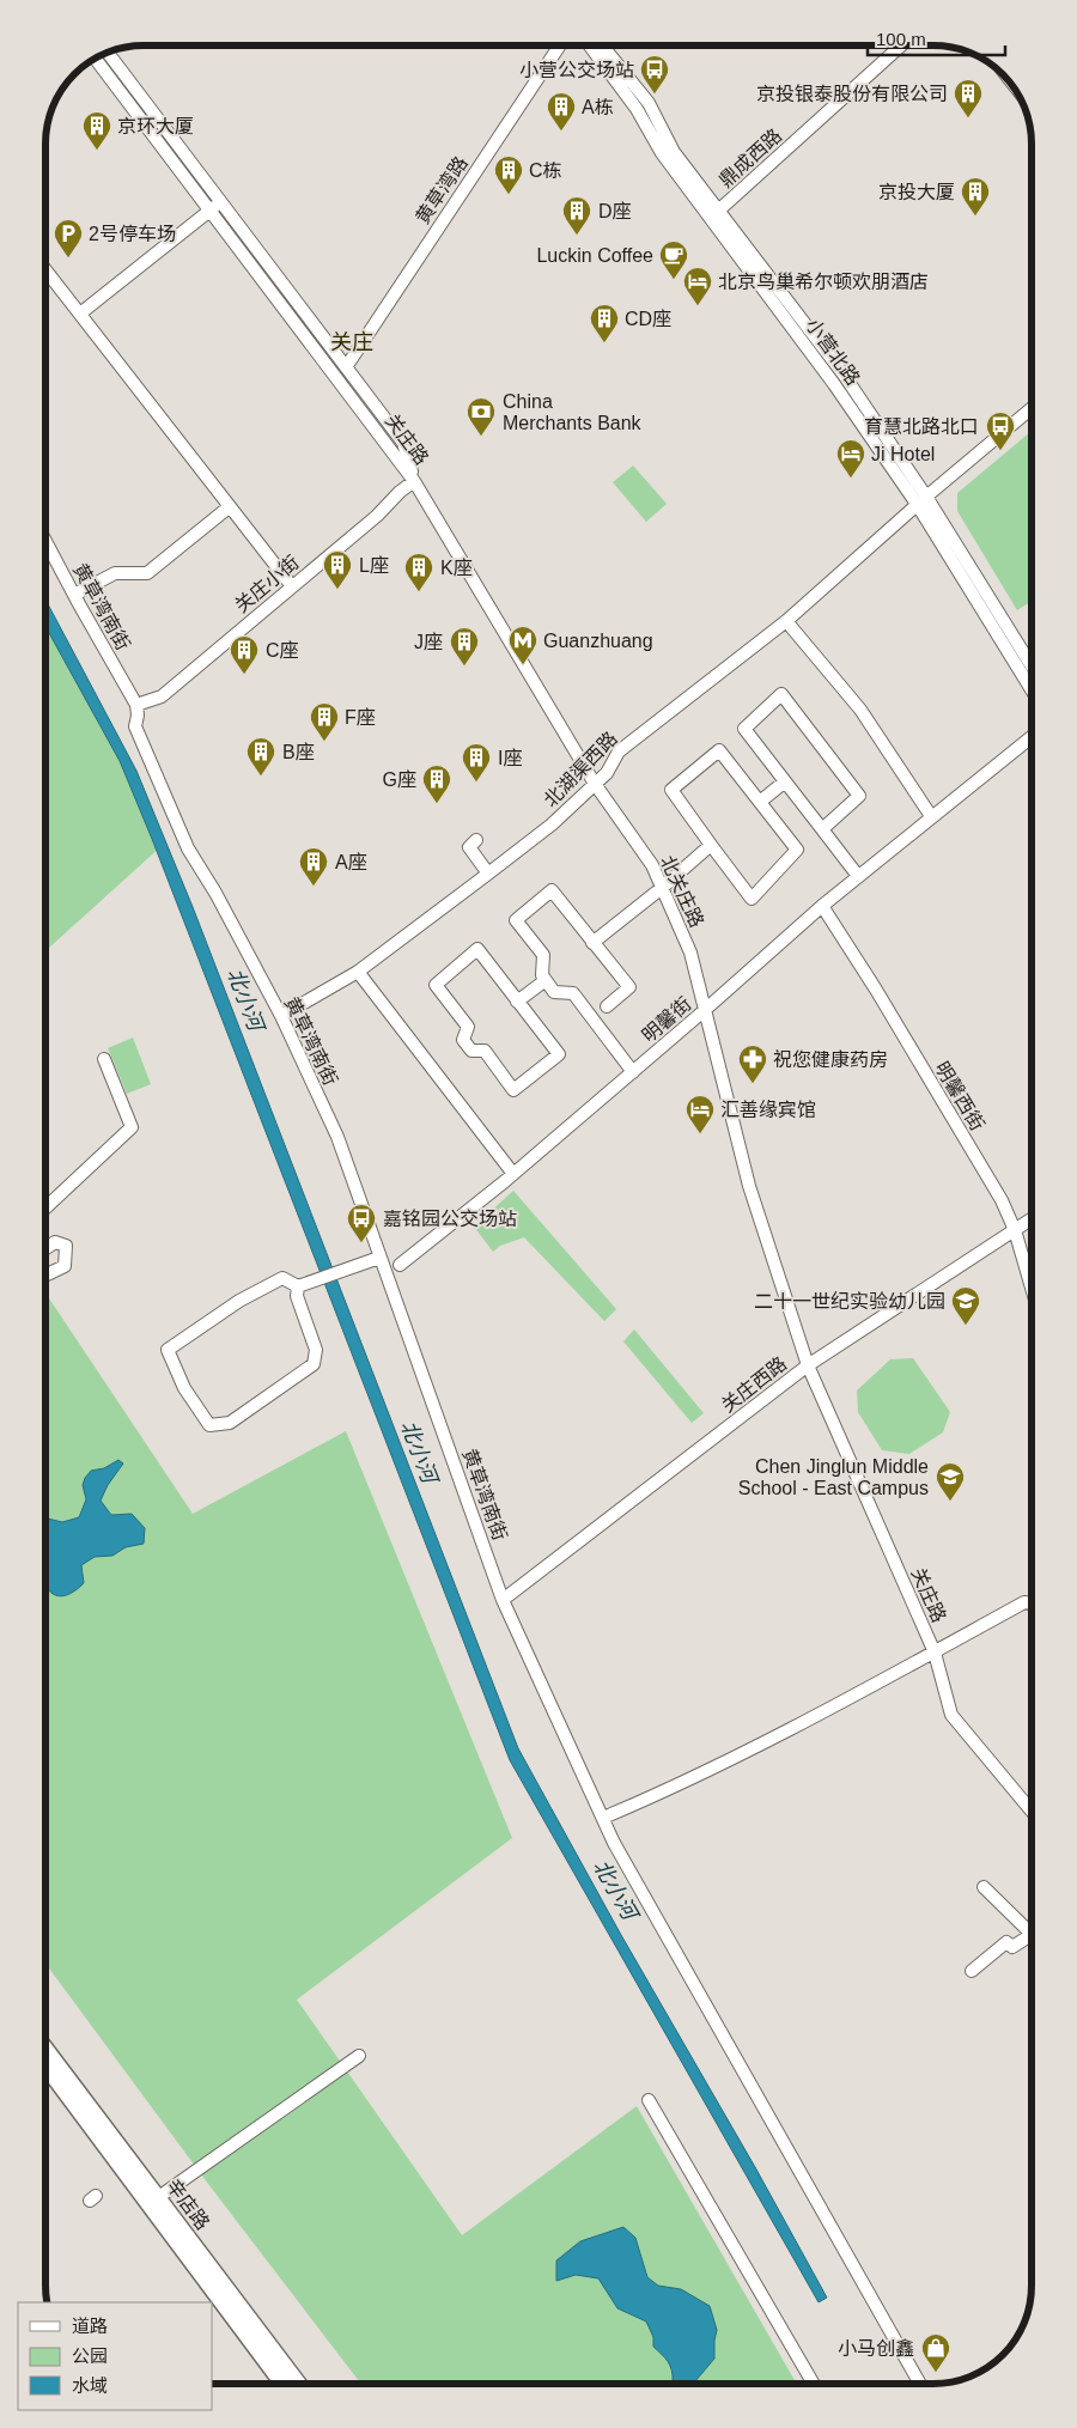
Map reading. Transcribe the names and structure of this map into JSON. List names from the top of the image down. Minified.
{"streets":{"main road":["辛店路"],"street":["鼎成西路","黄草湾路","小营北路","关庄路","关庄小街","黄草湾南街","北湖渠西路","北关庄路","明馨街","明馨西街","关庄西路"]},"crossings":[["鼎成西路","小营北路"],["黄草湾路","关庄路"],["小营北路","北湖渠西路"],["关庄路","关庄小街"],["关庄路","北关庄路"],["关庄路","关庄西路"],["关庄小街","黄草湾南街"],["关庄小街","北关庄路"],["黄草湾南街","北湖渠西路"],["黄草湾南街","关庄西路"],["北湖渠西路","北关庄路"],["北关庄路","明馨街"],["北关庄路","关庄西路"],["明馨街","明馨西街"],["明馨西街","关庄西路"]],"districts":["关庄"],"water":["北小河"],"places":{"bus stop":["小营公交场站","育慧北路北口","嘉铭园公交场站"],"building":["京投银泰股份有限公司","A栋","京环大厦","C栋","京投大厦","D座","CD座","L座","K座","J座","C座","F座","B座","I座","G座","A座"],"parking":["2号停车场"],"cafe":["Luckin Coffee"],"hotel":["北京鸟巢希尔顿欢朋酒店","Ji Hotel","汇善缘宾馆"],"bank":["China Merchants Bank"],"metro station":["Guanzhuang"],"pharmacy":["祝您健康药房"],"school or university":["二十一世纪实验幼儿园","Chen Jinglun Middle School - East Campus"],"shop":["小马创鑫"]},"legend":["道路","公园","水域"],"scale_bar":"100 m"}
